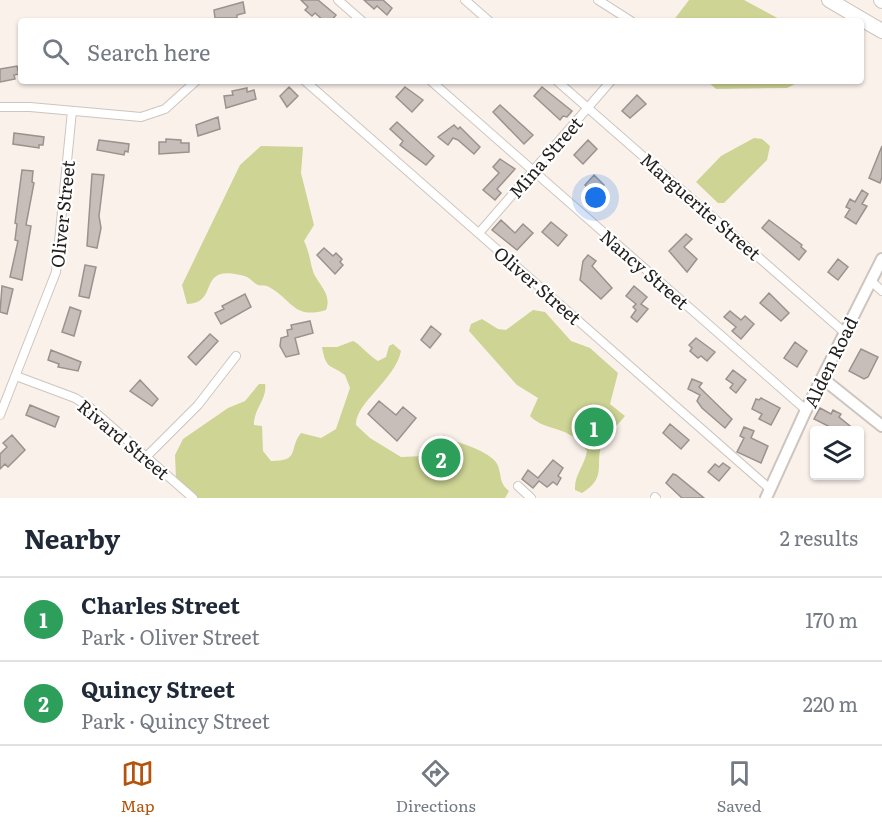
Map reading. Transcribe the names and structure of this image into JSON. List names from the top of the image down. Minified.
{"streets":{"main road":["Alden Road"],"street":["Mina Street","Marguerite Street","Oliver Street","Nancy Street","Rivard Street"]},"crossings":[["Mina Street","Marguerite Street"],["Mina Street","Oliver Street"],["Mina Street","Nancy Street"],["Marguerite Street","Alden Road"],["Oliver Street","Alden Road"],["Oliver Street","Rivard Street"],["Nancy Street","Alden Road"]],"page":{"search":"Search here","pins":["1","2"],"heading":["Nearby","2 results"],"list":[{"mark":"1","name":"Charles Street","note":"Park · Oliver Street","value":"170 m"},{"mark":"2","name":"Quincy Street","note":"Park · Quincy Street","value":"220 m"}],"nav":["Map","Directions","Saved"]}}
